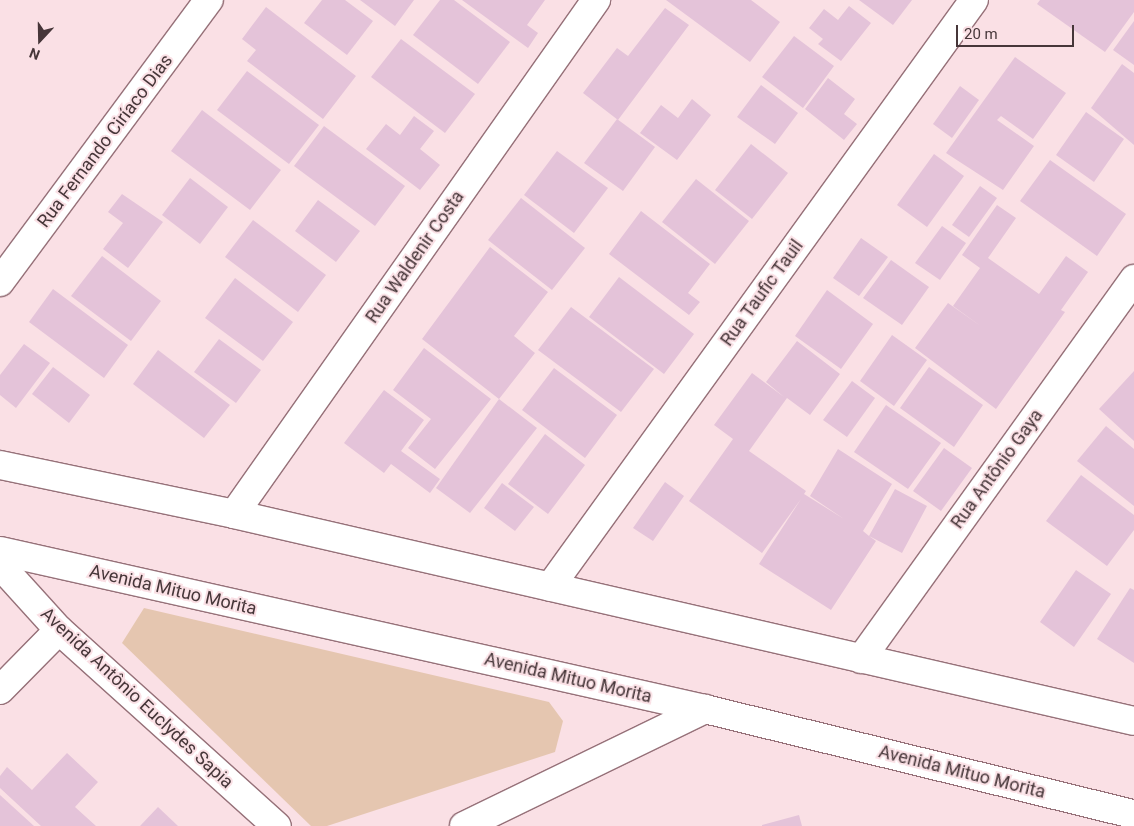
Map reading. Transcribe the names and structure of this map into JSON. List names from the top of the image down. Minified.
{"streets":{"street":["Rua Fernando Ciríaco Dias","Rua Waldenir Costa","Rua Taufic Tauil","Rua Antônio Gaya","Avenida Mituo Morita","Avenida Antônio Euclydes Sapia"]},"scale_bar":"20 m","north":"bottom"}
